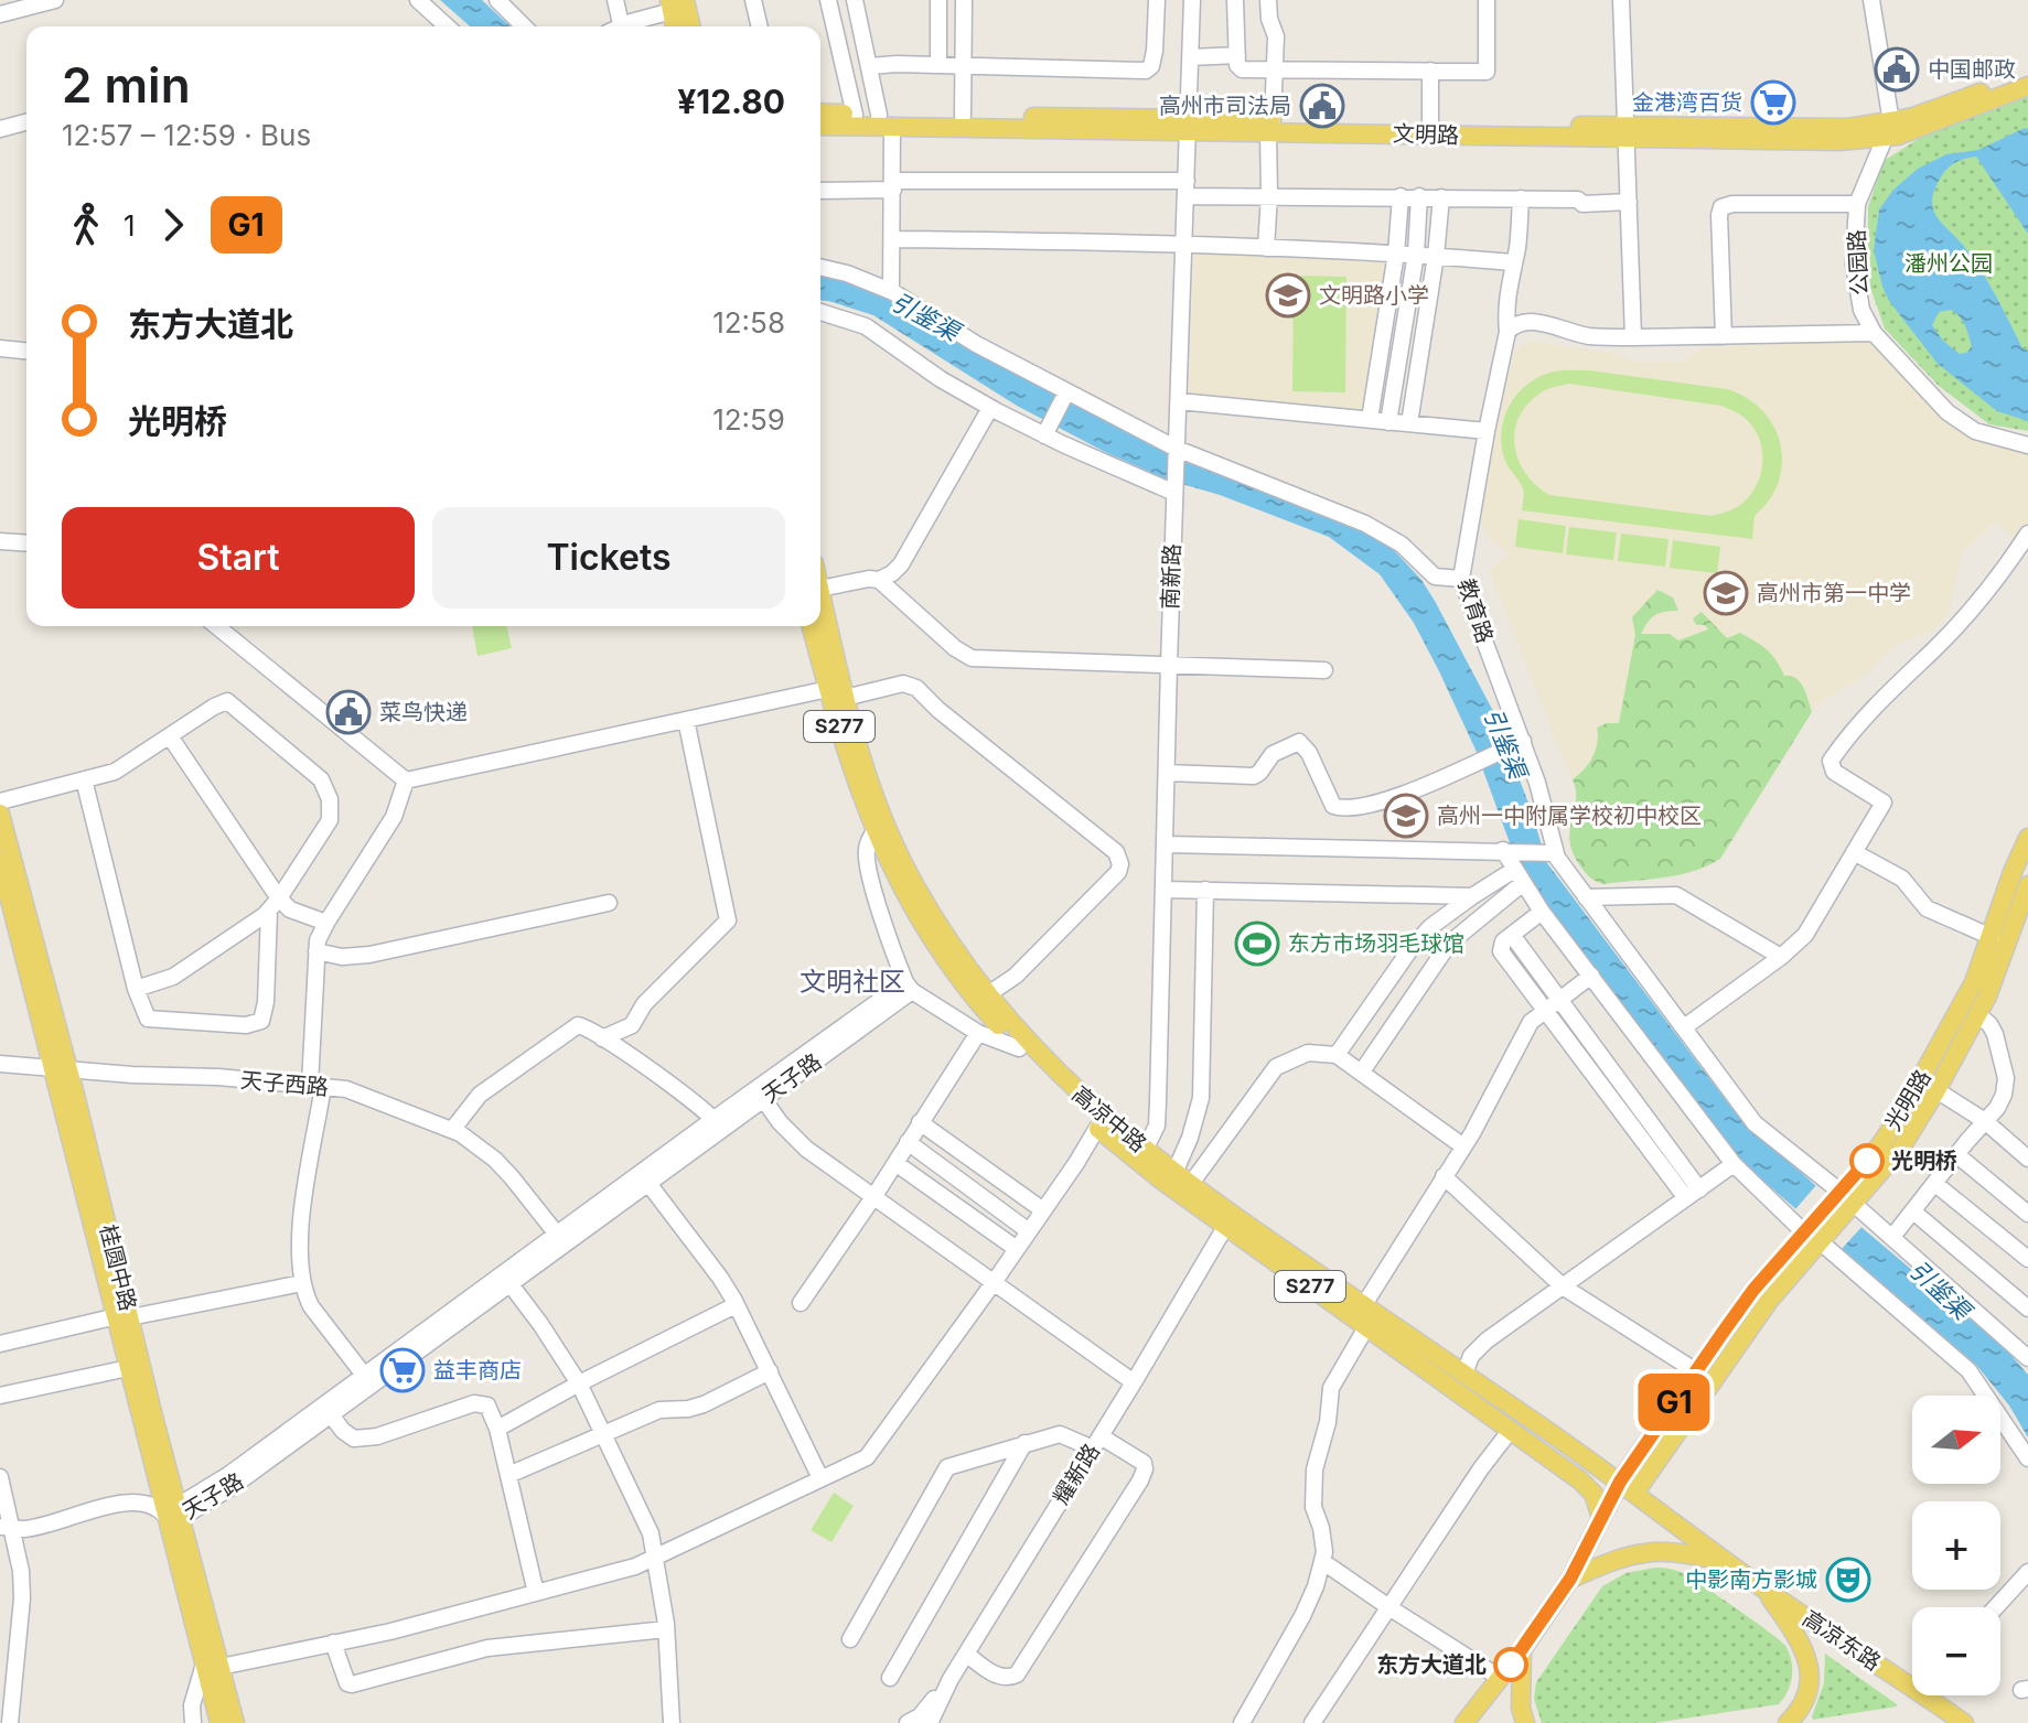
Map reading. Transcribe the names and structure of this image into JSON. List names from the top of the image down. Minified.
{"streets":{"main road":["文明路","S277","光明路","高凉中路","桂圆中路","高凉东路"],"street":["公园路","南新路","教育路","天子路","天子西路","耀新路"]},"crossings":[["文明路","公园路"],["文明路","南新路"],["南新路","高凉中路"],["教育路","光明路"],["S277","光明路"],["S277","高凉东路"],["天子路","天子西路"],["天子路","桂圆中路"],["天子西路","桂圆中路"],["光明路","高凉中路"],["光明路","高凉东路"],["高凉中路","耀新路"],["高凉中路","高凉东路"]],"districts":["文明社区"],"water":["引鉴渠"],"parks":["潘州公园"],"places":{"public building":["中国邮政","高州市司法局","菜鸟快递"],"supermarket":["金港湾百货","益丰商店"],"school or university":["文明路小学","高州市第一中学","高州一中附属学校初中校区"],"sports":["东方市场羽毛球馆"],"other":["光明桥","东方大道北"],"theatre":["中影南方影城"]},"lines":["bus line G1"],"north":"right","page":{"on_map":"G1","heading":["2 min","12:57 – 12:59 · Bus","¥12.80"],"legs":["1","G1"],"list":[{"name":"东方大道北","value":"12:58"},{"name":"光明桥","value":"12:59"}],"buttons":["Start","Tickets"],"map_buttons":["+","−"]}}
